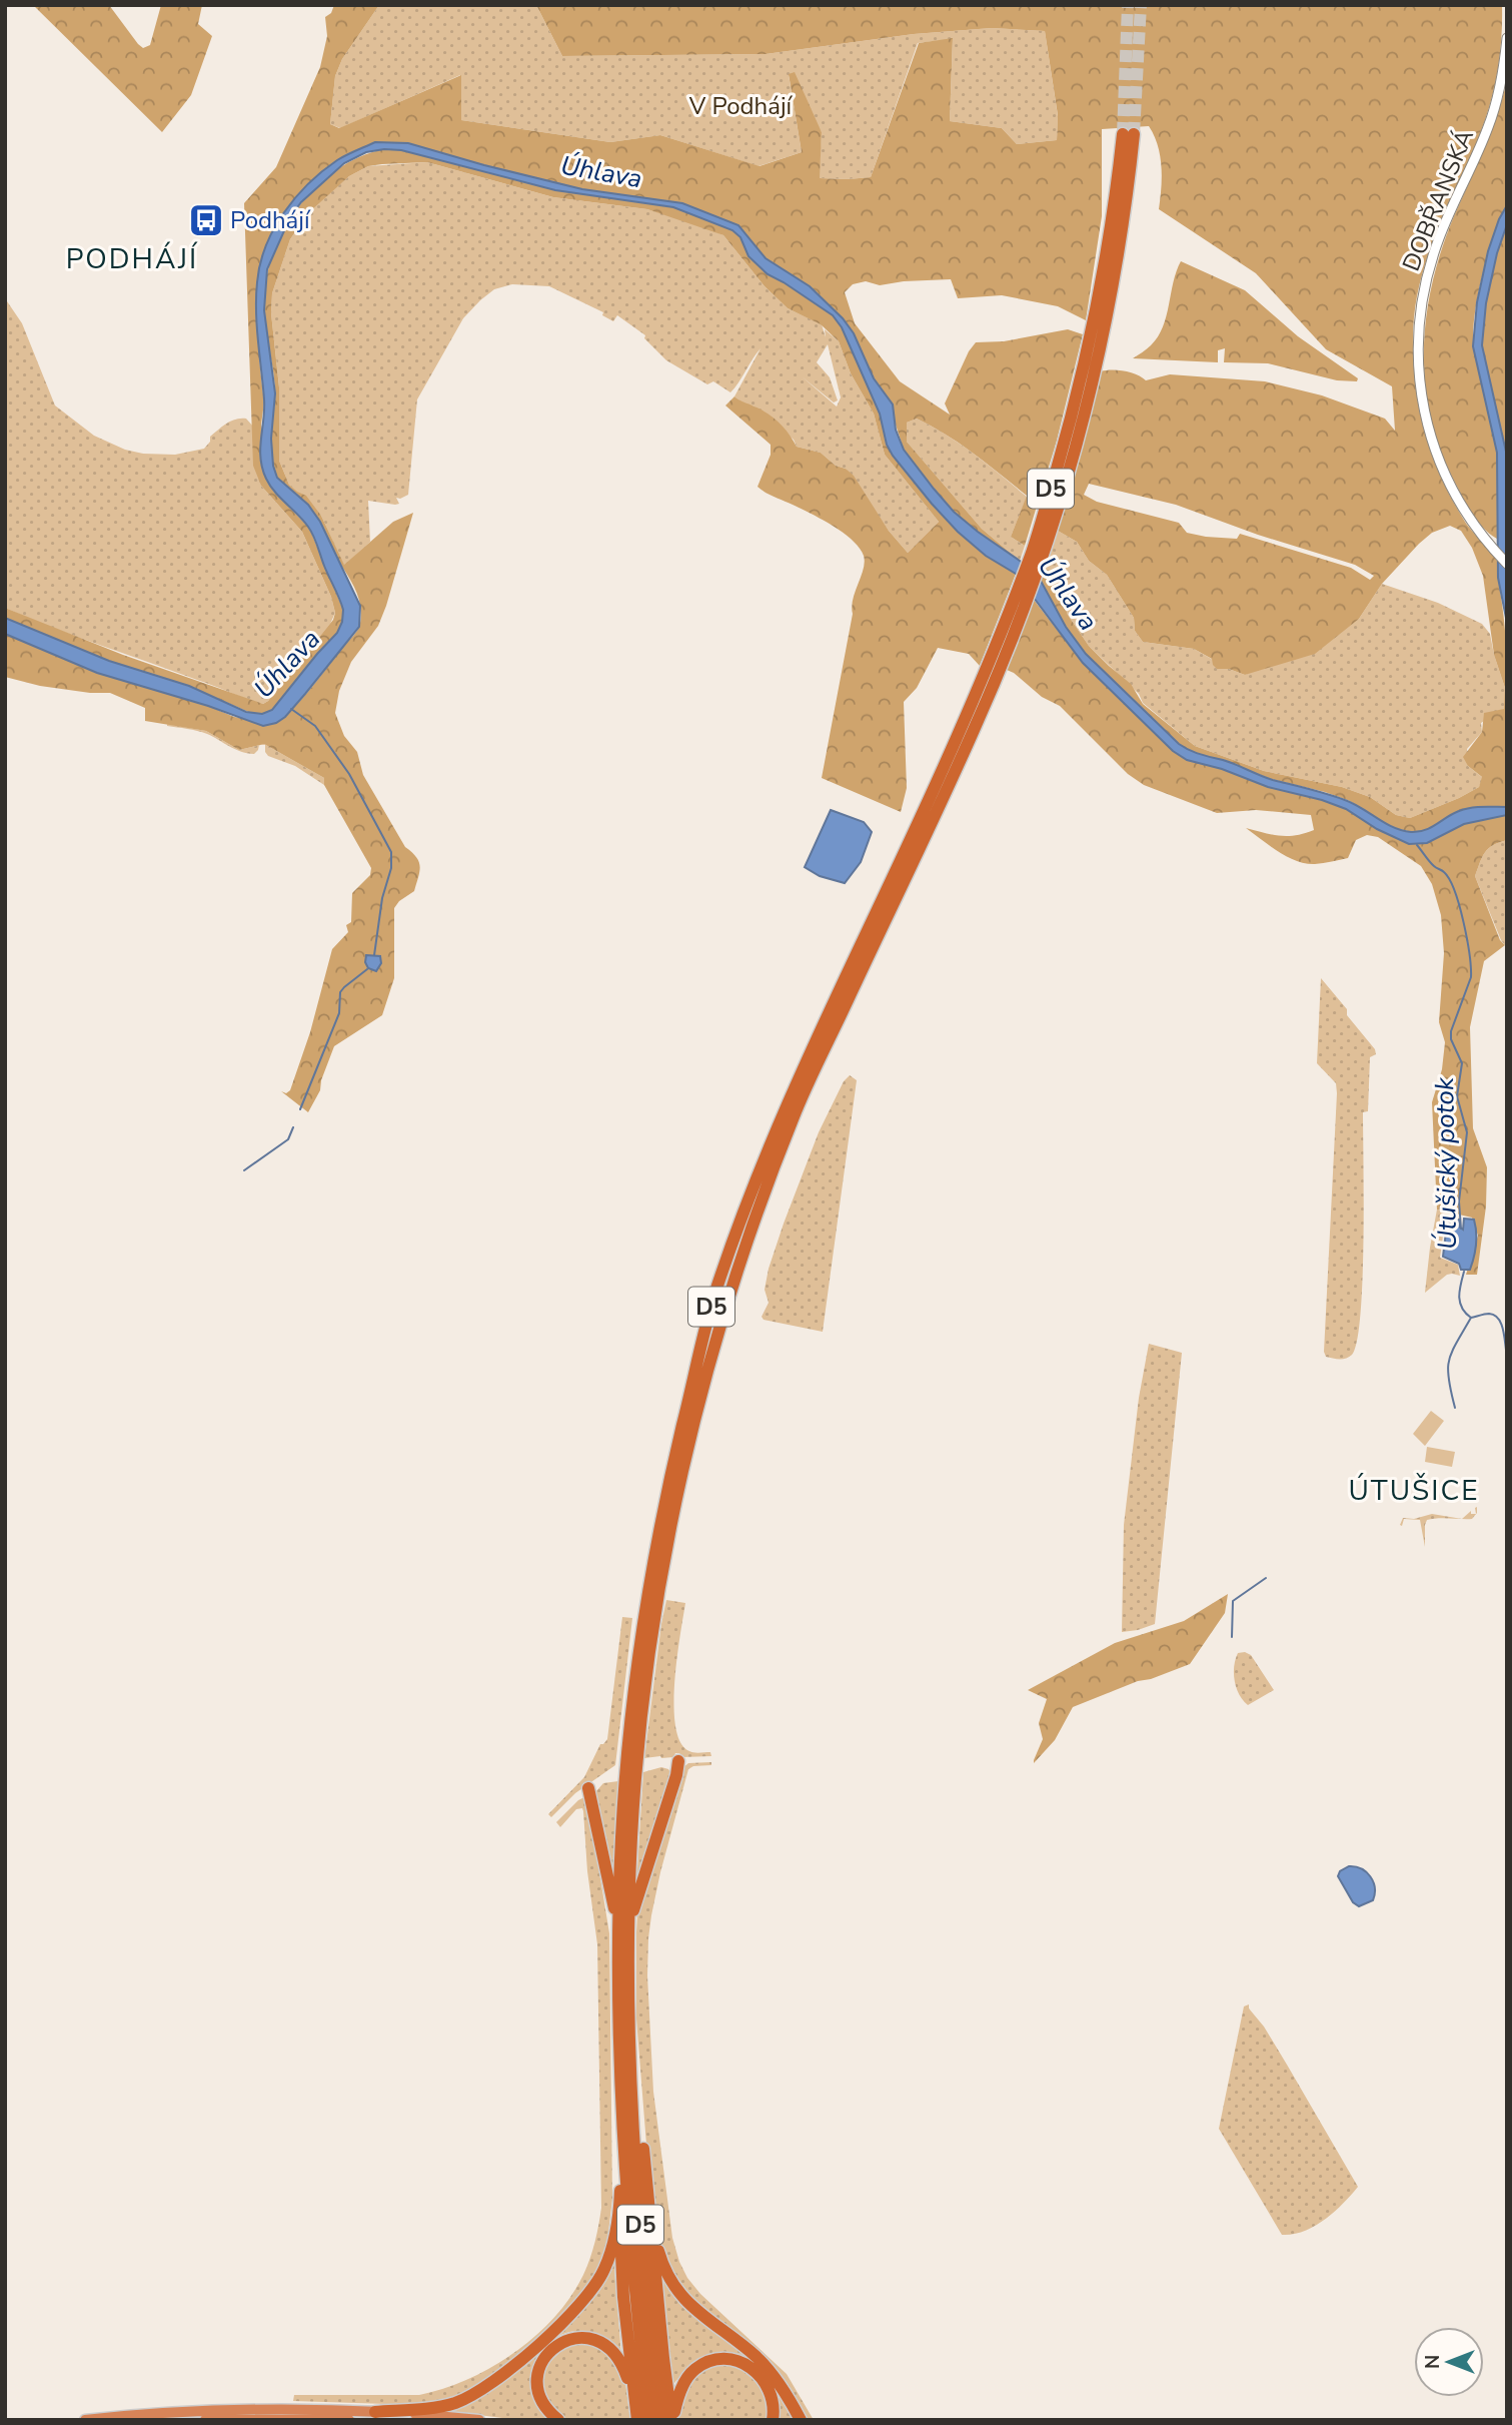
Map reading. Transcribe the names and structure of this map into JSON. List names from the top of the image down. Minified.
{"streets":{"highway":["D5"],"main road":["DOBŘANSKÁ"]},"districts":["PODHÁJÍ","ÚTUŠICE"],"water":["Úhlava","Útušický potok"],"parks":["V Podhájí"],"places":{"bus stop":["Podhájí"]},"north":"left"}
